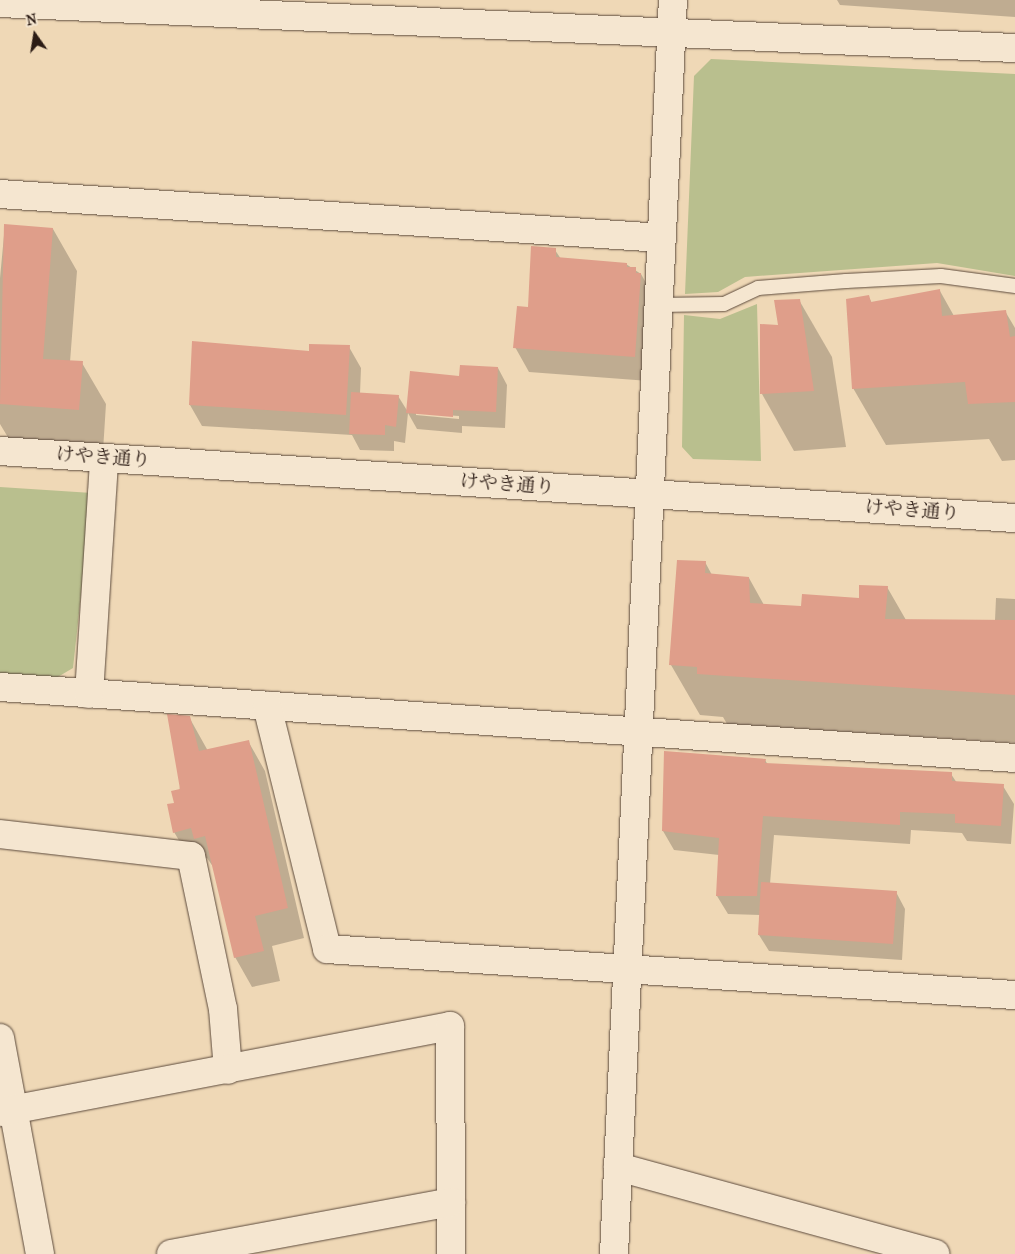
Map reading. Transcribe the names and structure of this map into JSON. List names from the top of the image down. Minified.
{"streets":{"street":["けやき通り"]},"north":"top"}
